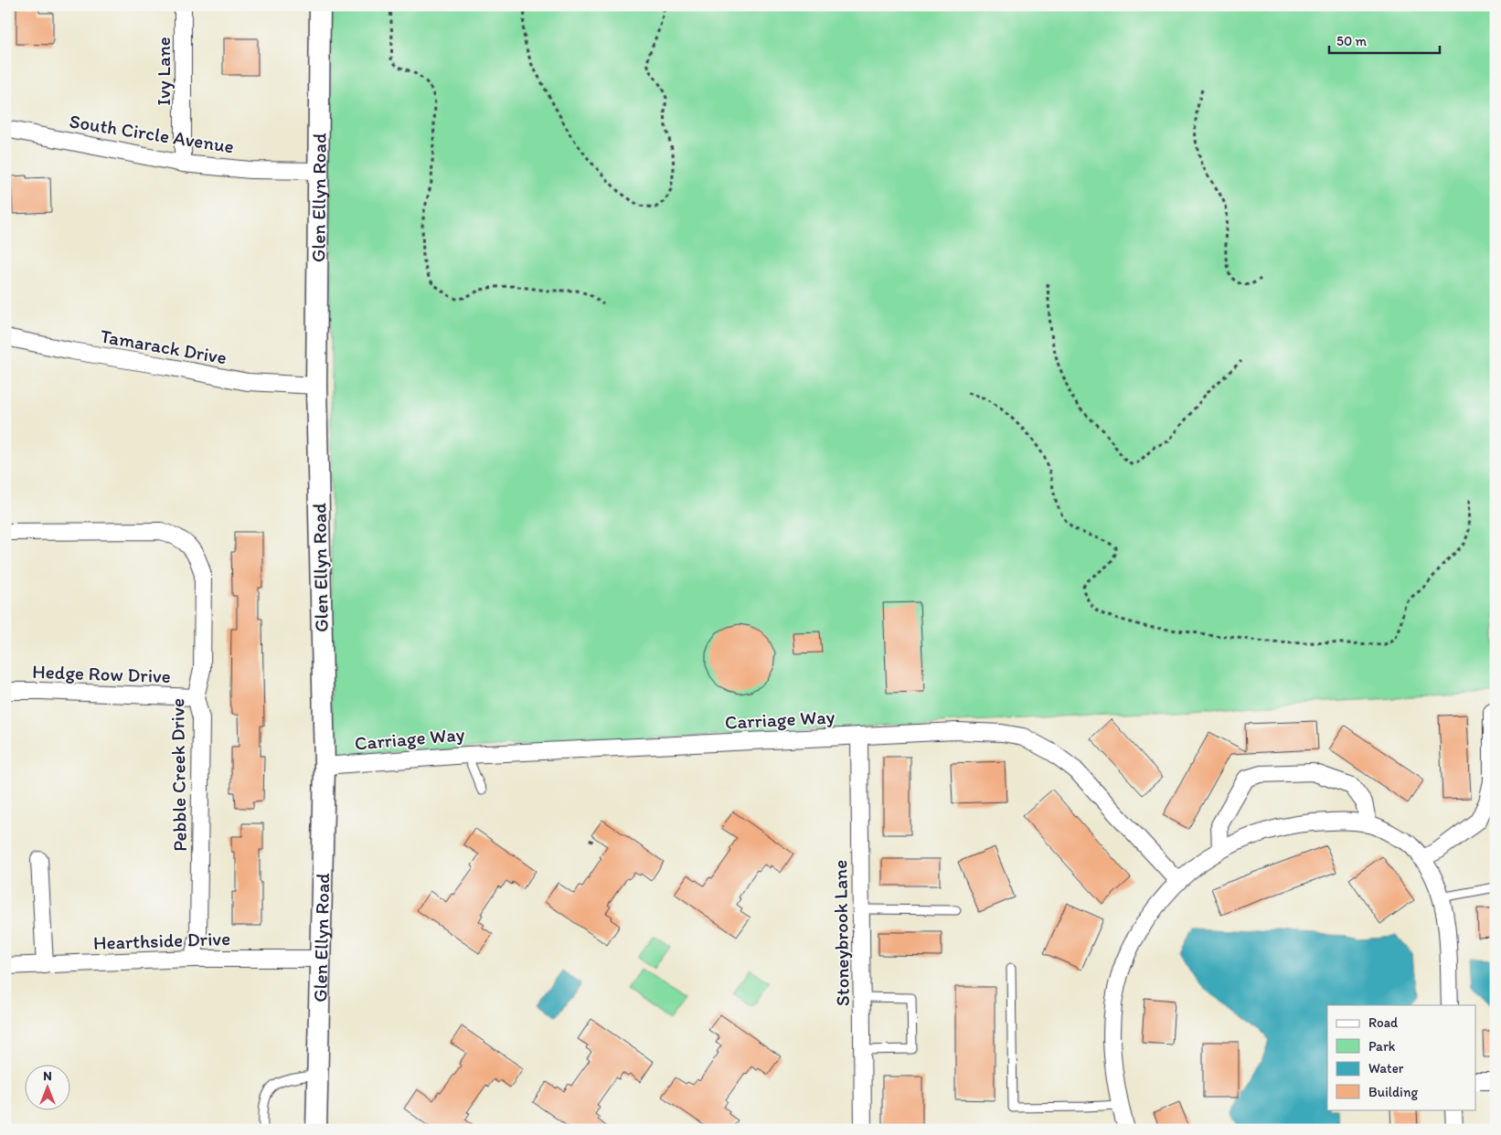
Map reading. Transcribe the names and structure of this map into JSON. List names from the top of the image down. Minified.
{"streets":{"street":["Ivy Lane","South Circle Avenue","Glen Ellyn Road","Tamarack Drive","Hedge Row Drive","Carriage Way","Pebble Creek Drive","Stoneybrook Lane","Hearthside Drive"]},"crossings":[["Ivy Lane","South Circle Avenue"],["South Circle Avenue","Glen Ellyn Road"],["Glen Ellyn Road","Tamarack Drive"],["Glen Ellyn Road","Carriage Way"],["Glen Ellyn Road","Hearthside Drive"],["Hedge Row Drive","Pebble Creek Drive"],["Carriage Way","Stoneybrook Lane"],["Pebble Creek Drive","Hearthside Drive"]],"legend":["Road","Park","Water","Building"],"scale_bar":"50 m","north":"top"}
